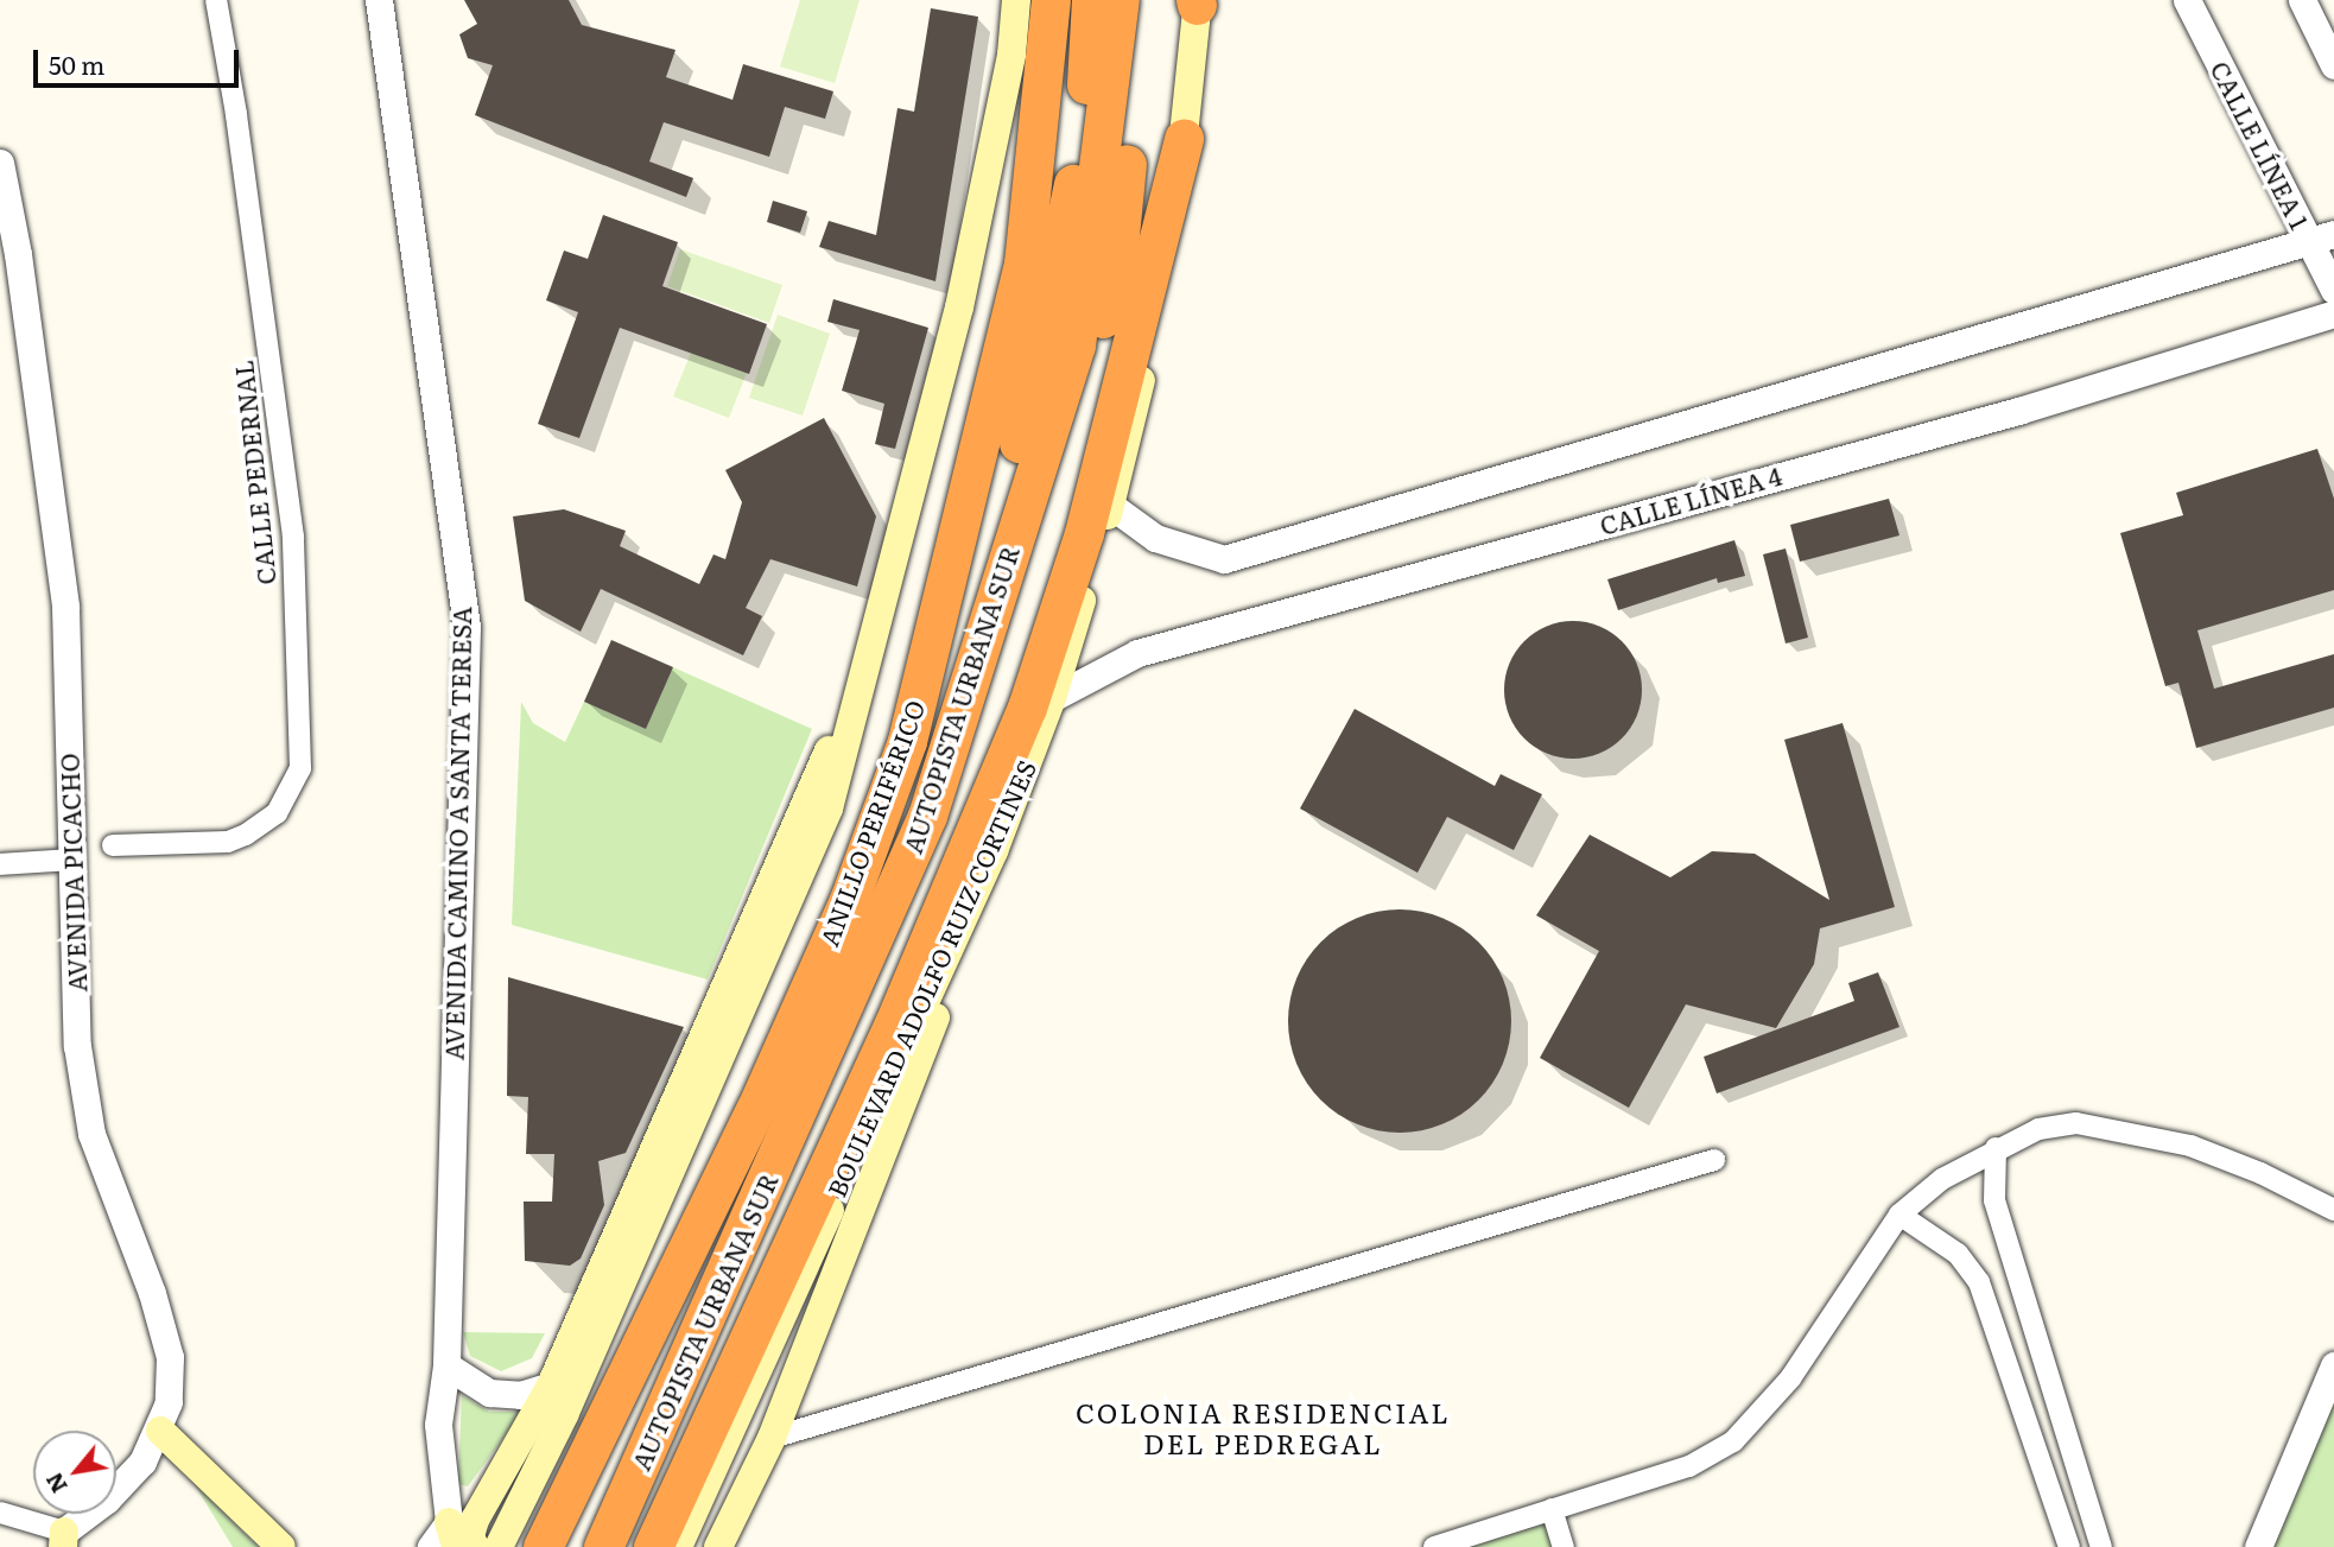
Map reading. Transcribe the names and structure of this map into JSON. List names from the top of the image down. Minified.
{"streets":{"highway":["AUTOPISTA URBANA SUR","ANILLO PERIFÉRICO"],"main road":["BOULEVARD ADOLFO RUIZ CORTINES"],"street":["CALLE LÍNEA 1","CALLE PEDERNAL","CALLE LÍNEA 4","AVENIDA CAMINO A SANTA TERESA","AVENIDA PICACHO"]},"crossings":[["CALLE LÍNEA 4","BOULEVARD ADOLFO RUIZ CORTINES"]],"districts":["COLONIA RESIDENCIAL DEL PEDREGAL"],"scale_bar":"50 m","north":"bottom left"}
